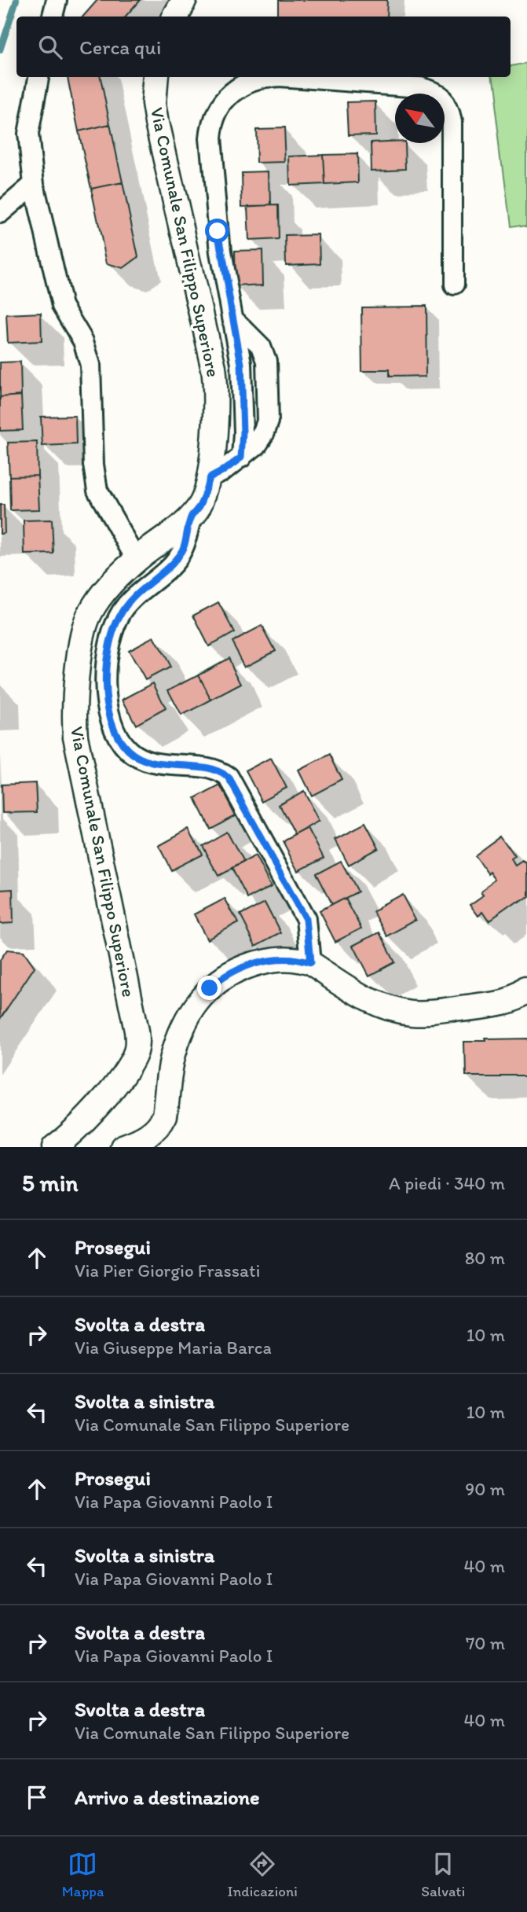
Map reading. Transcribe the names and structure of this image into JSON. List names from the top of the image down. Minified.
{"streets":{"street":["Via Comunale San Filippo Superiore"]},"north":"top left","page":{"search":"Cerca qui","heading":["5 min","A piedi · 340 m"],"list":[["Prosegui","Via Pier Giorgio Frassati","80 m"],["Svolta a destra","Via Giuseppe Maria Barca","10 m"],["Svolta a sinistra","Via Comunale San Filippo Superiore","10 m"],["Prosegui","Via Papa Giovanni Paolo I","90 m"],["Svolta a sinistra","Via Papa Giovanni Paolo I","40 m"],["Svolta a destra","Via Papa Giovanni Paolo I","70 m"],["Svolta a destra","Via Comunale San Filippo Superiore","40 m"],"Arrivo a destinazione"],"nav":["Mappa","Indicazioni","Salvati"]}}
